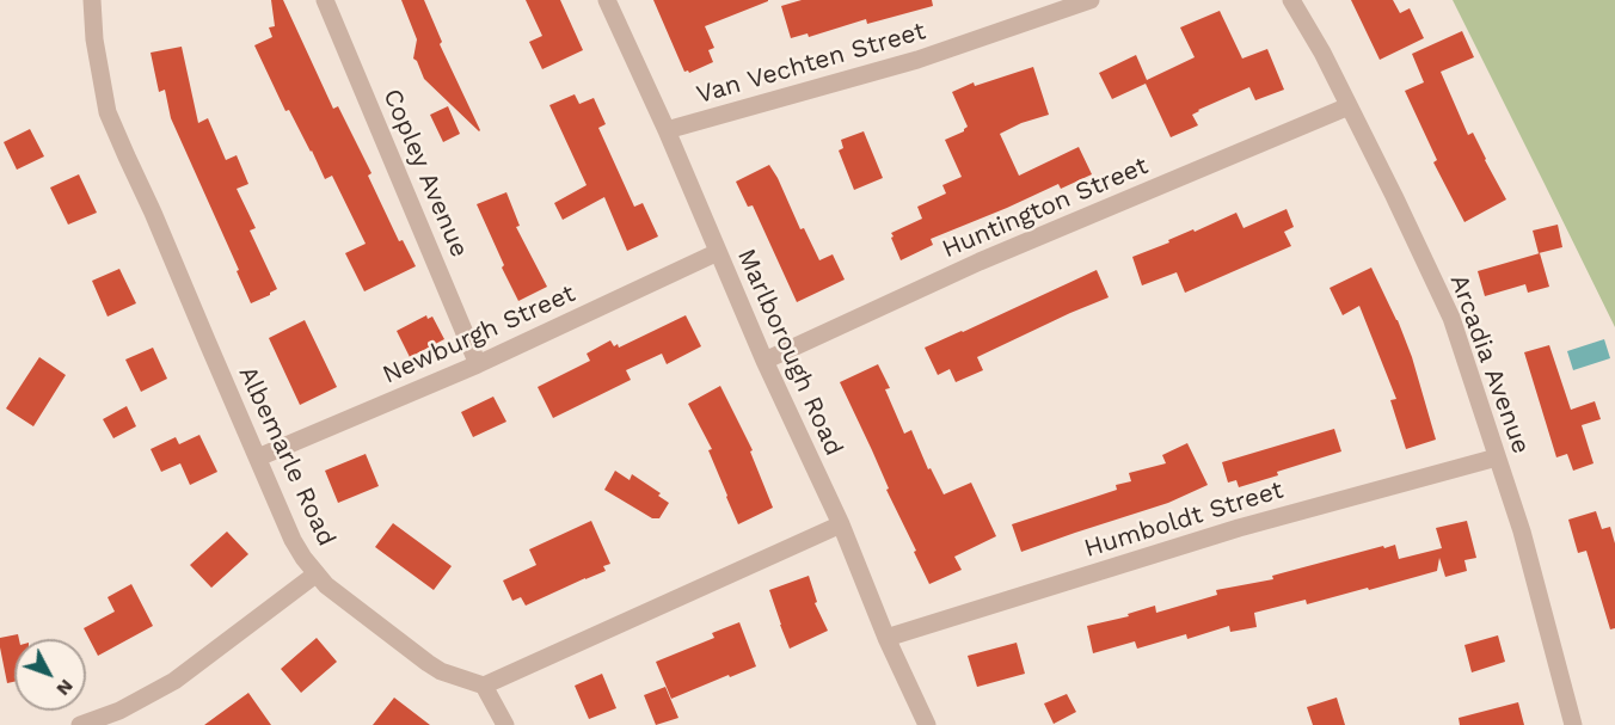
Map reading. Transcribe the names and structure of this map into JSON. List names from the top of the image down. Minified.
{"streets":{"street":["Van Vechten Street","Copley Avenue","Huntington Street","Newburgh Street","Marlborough Road","Arcadia Avenue","Albemarle Road","Humboldt Street"]},"crossings":[["Van Vechten Street","Marlborough Road"],["Copley Avenue","Newburgh Street"],["Huntington Street","Marlborough Road"],["Huntington Street","Arcadia Avenue"],["Newburgh Street","Marlborough Road"],["Newburgh Street","Albemarle Road"],["Marlborough Road","Humboldt Street"],["Arcadia Avenue","Humboldt Street"]],"north":"bottom right"}
